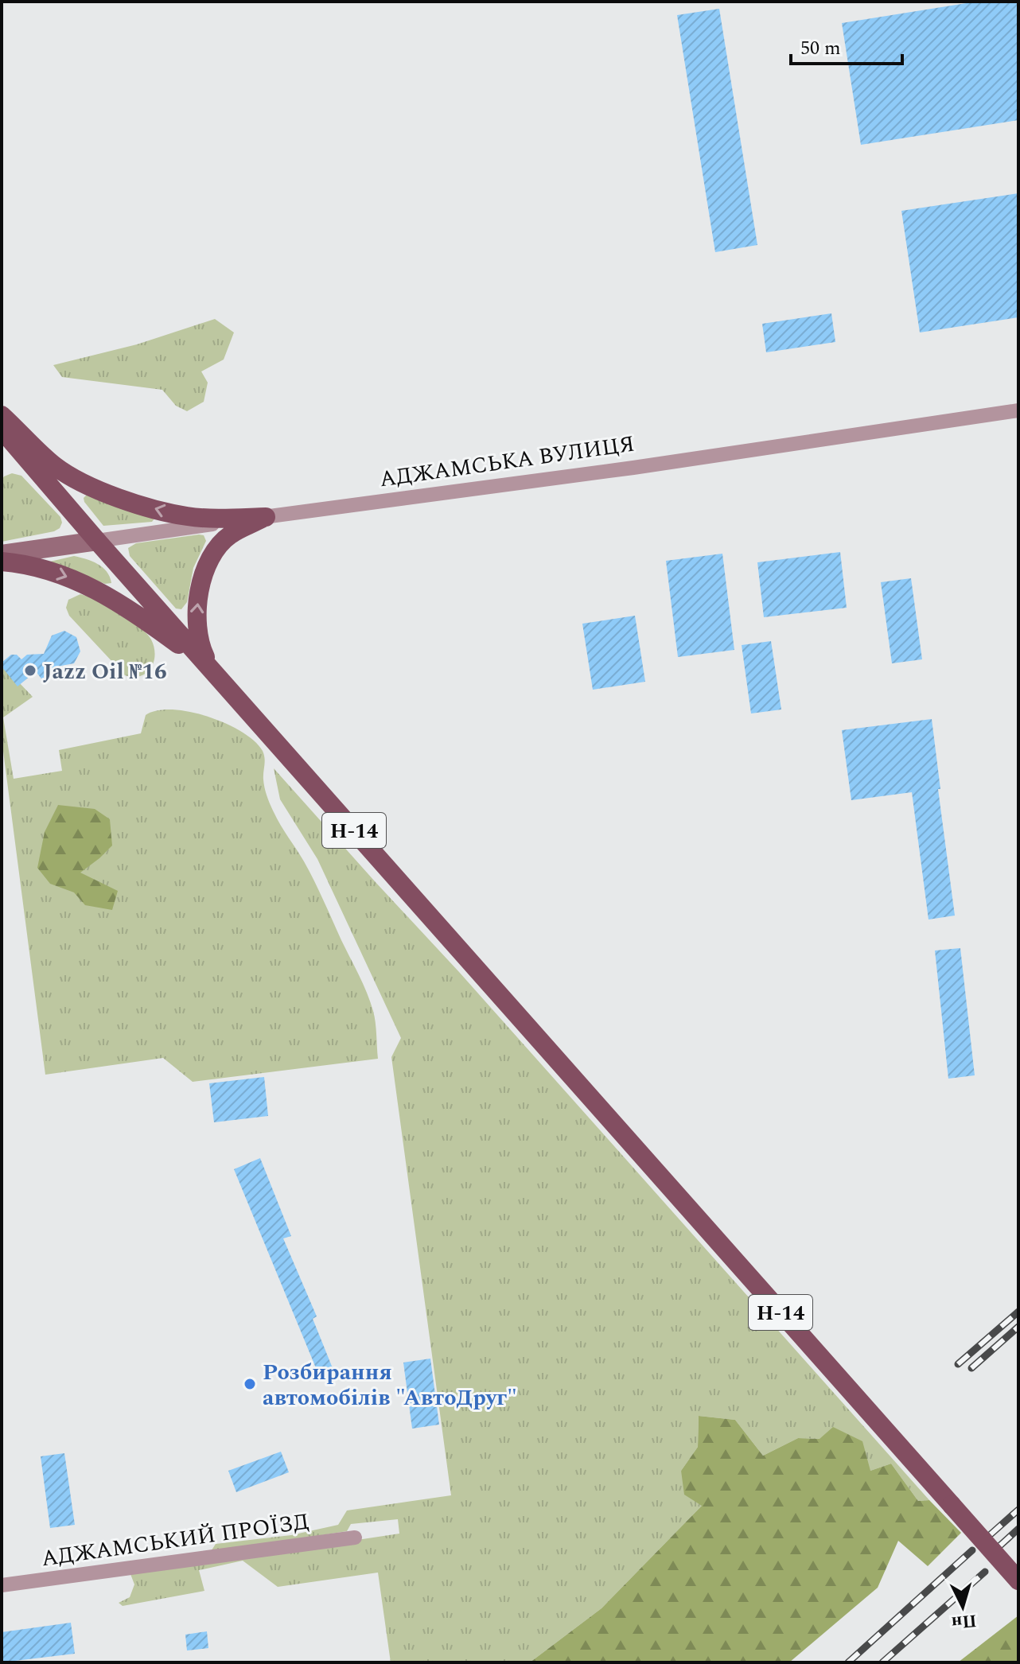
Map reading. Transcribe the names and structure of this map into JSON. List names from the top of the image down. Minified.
{"streets":{"main road":["АДЖАМСЬКА ВУЛИЦЯ","Н-14"],"street":["АДЖАМСЬКИЙ ПРОЇЗД"]},"crossings":[["АДЖАМСЬКА ВУЛИЦЯ","Н-14"]],"places":["Jazz Oil №16","Розбирання автомобілів \"АвтоДруг\""],"scale_bar":"50 m","north":"bottom"}
